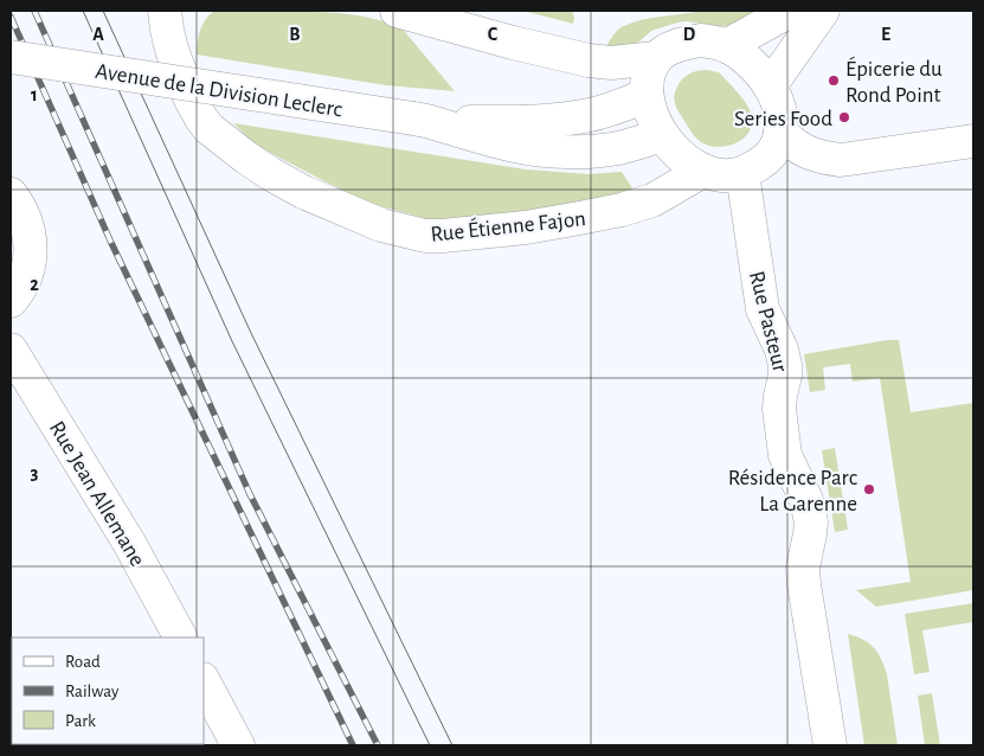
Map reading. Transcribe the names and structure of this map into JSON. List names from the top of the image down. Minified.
{"streets":{"street":["Avenue de la Division Leclerc","Rue Étienne Fajon","Rue Pasteur","Rue Jean Allemane"]},"crossings":[["Avenue de la Division Leclerc","Rue Étienne Fajon"],["Avenue de la Division Leclerc","Rue Pasteur"],["Rue Étienne Fajon","Rue Pasteur"]],"places":["Épicerie du Rond Point","Series Food","Résidence Parc La Garenne"],"legend":["Road","Railway","Park"],"grid":{"columns":["A","B","C","D","E"],"rows":["1","2","3"]}}
